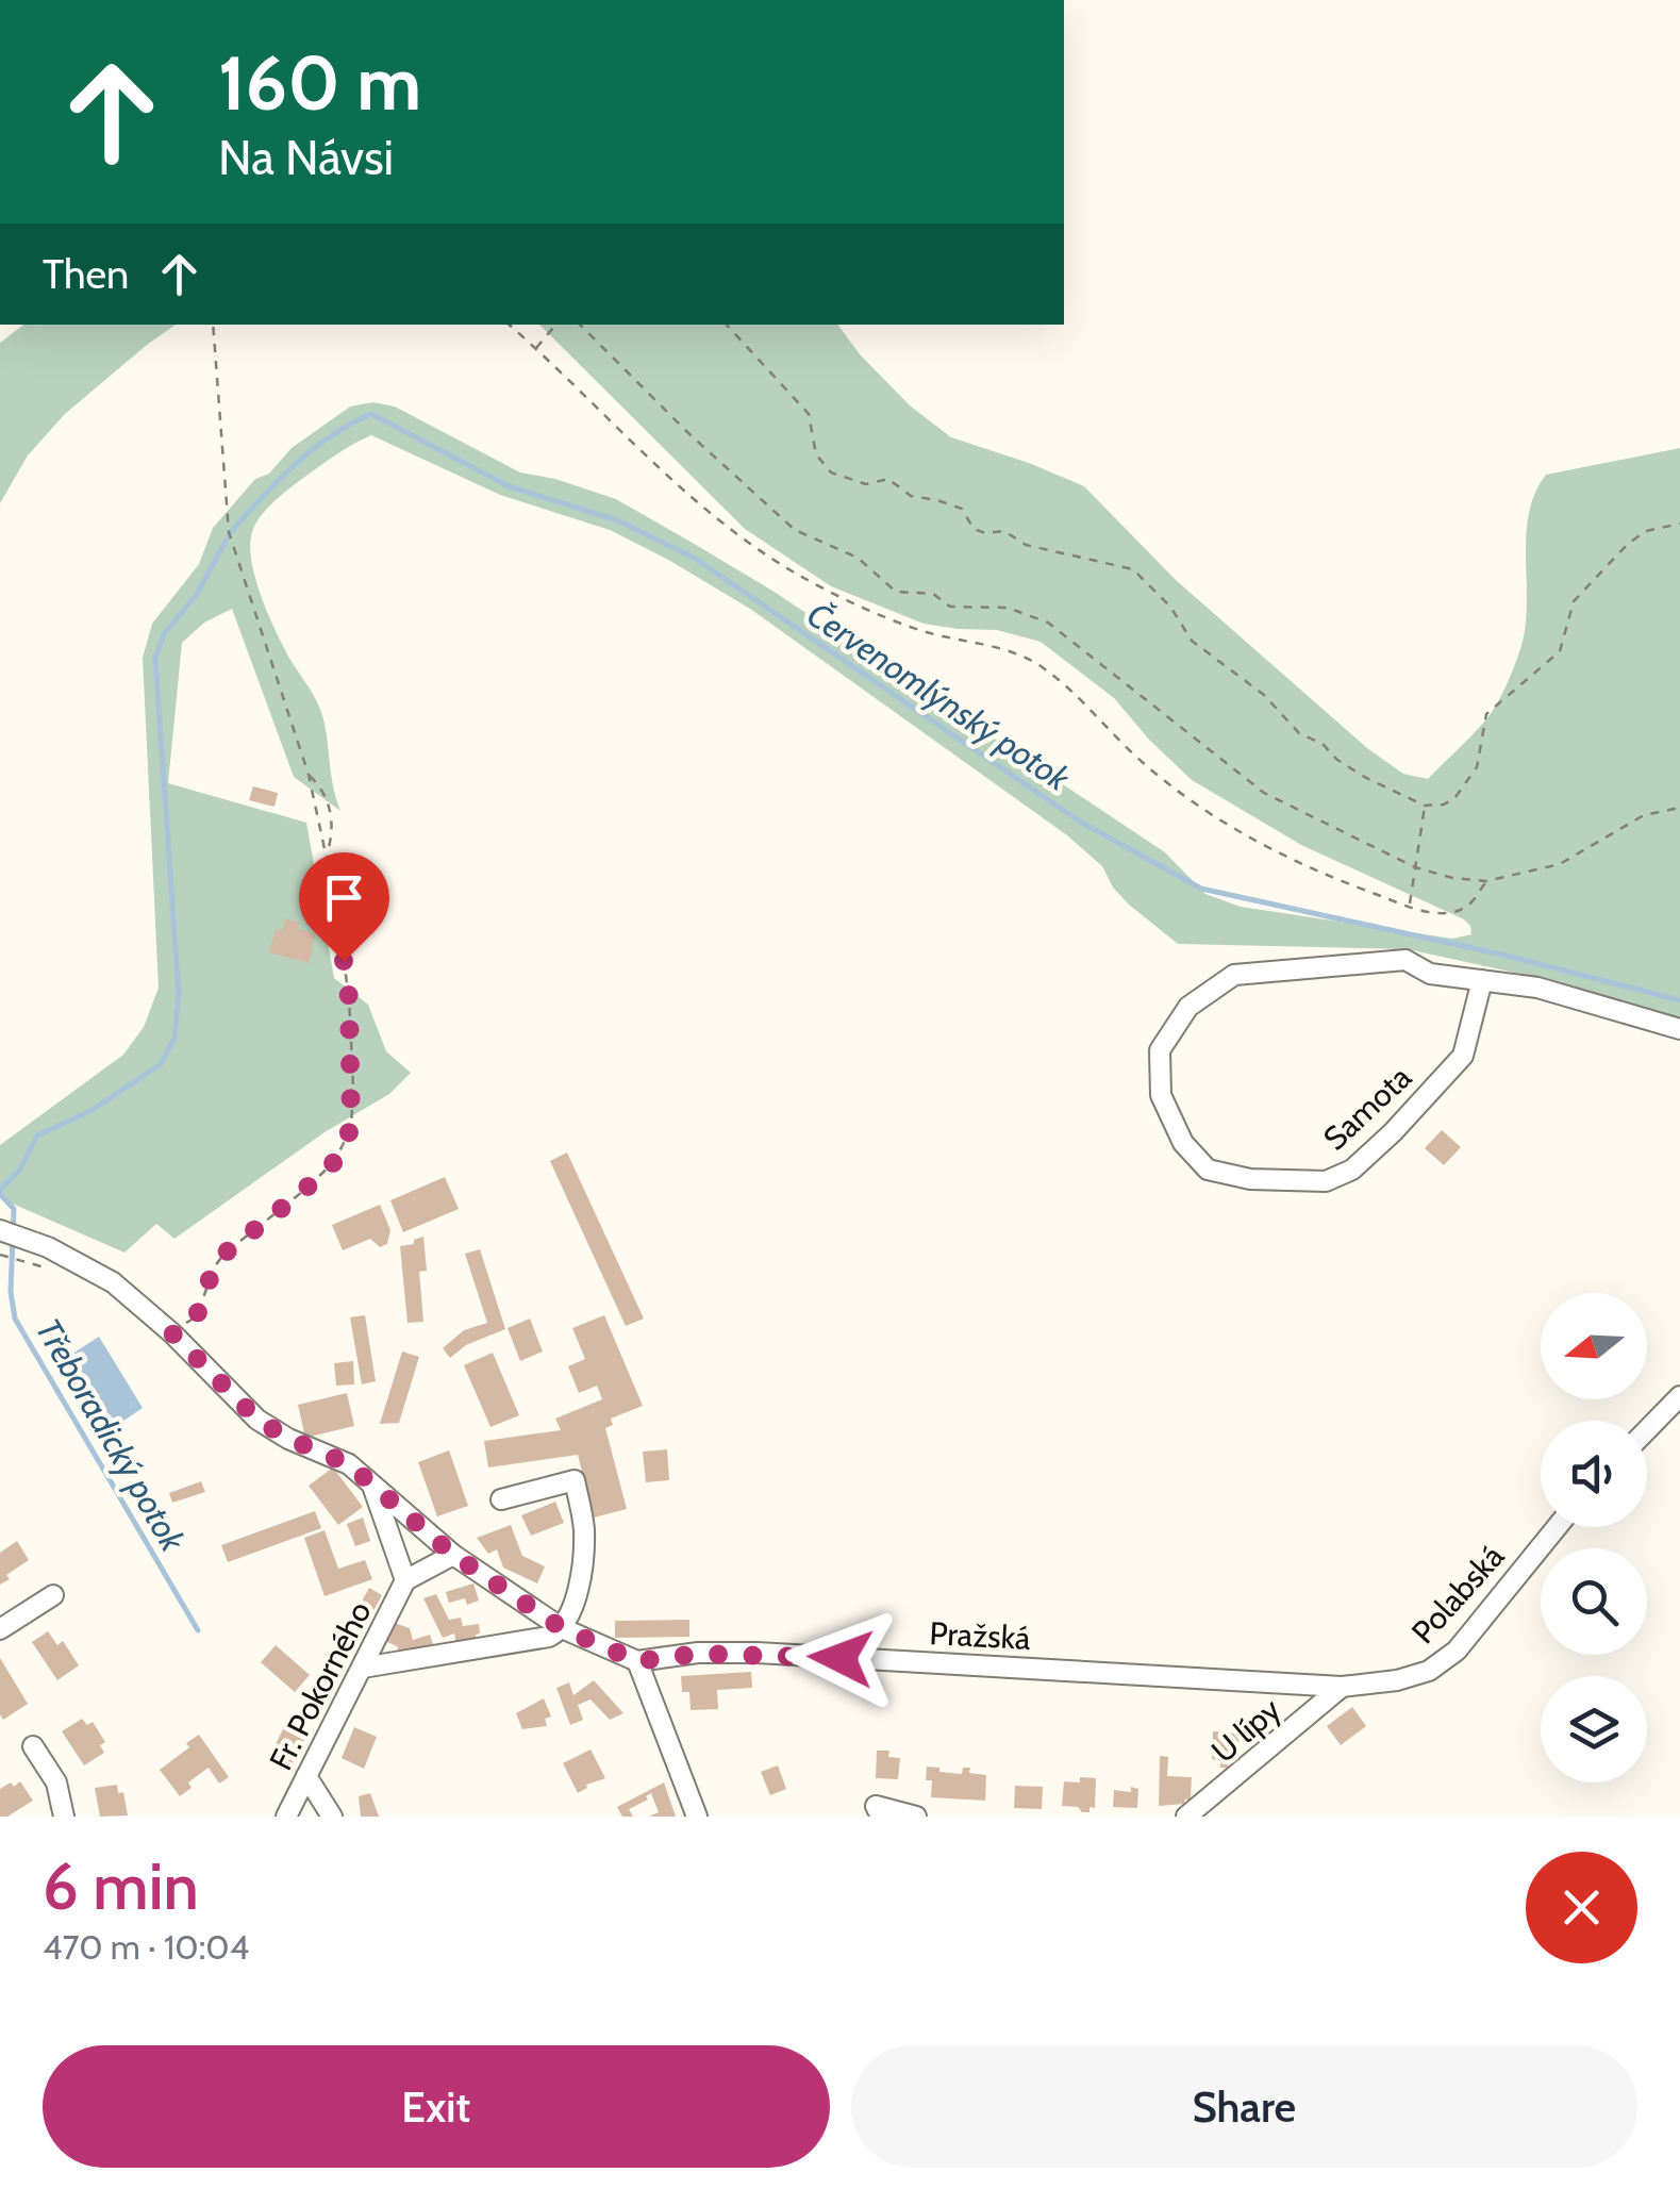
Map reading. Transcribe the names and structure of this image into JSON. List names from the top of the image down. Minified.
{"streets":{"street":["Samota","Polabská","Pražská","Fr. Pokorného","U lípy"]},"crossings":[["Polabská","Pražská"],["Pražská","U lípy"]],"water":["Červenomlýnský potok","Třeboradický potok"],"north":"left","page":{"turn":["160 m","Na Návsi"],"then":"Then","heading":["6 min","470 m · 10:04"],"buttons":["Exit","Share"]}}
